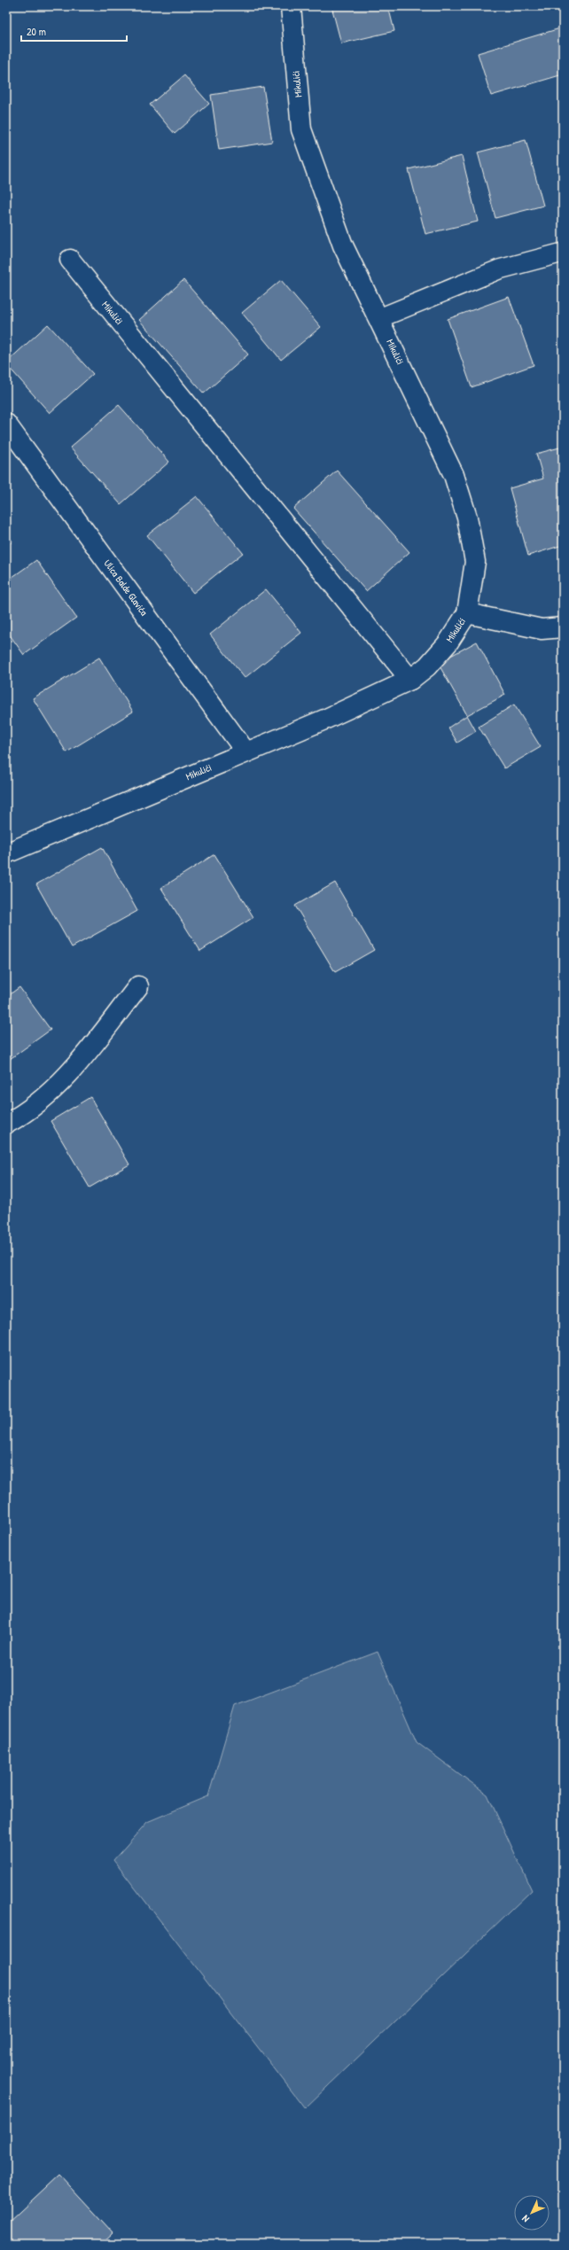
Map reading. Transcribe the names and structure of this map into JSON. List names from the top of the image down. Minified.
{"streets":{"street":["Mikulići","Ulica Balde Glavića"]},"crossings":[["Mikulići","Ulica Balde Glavića"]],"scale_bar":"20 m","north":"bottom left"}
